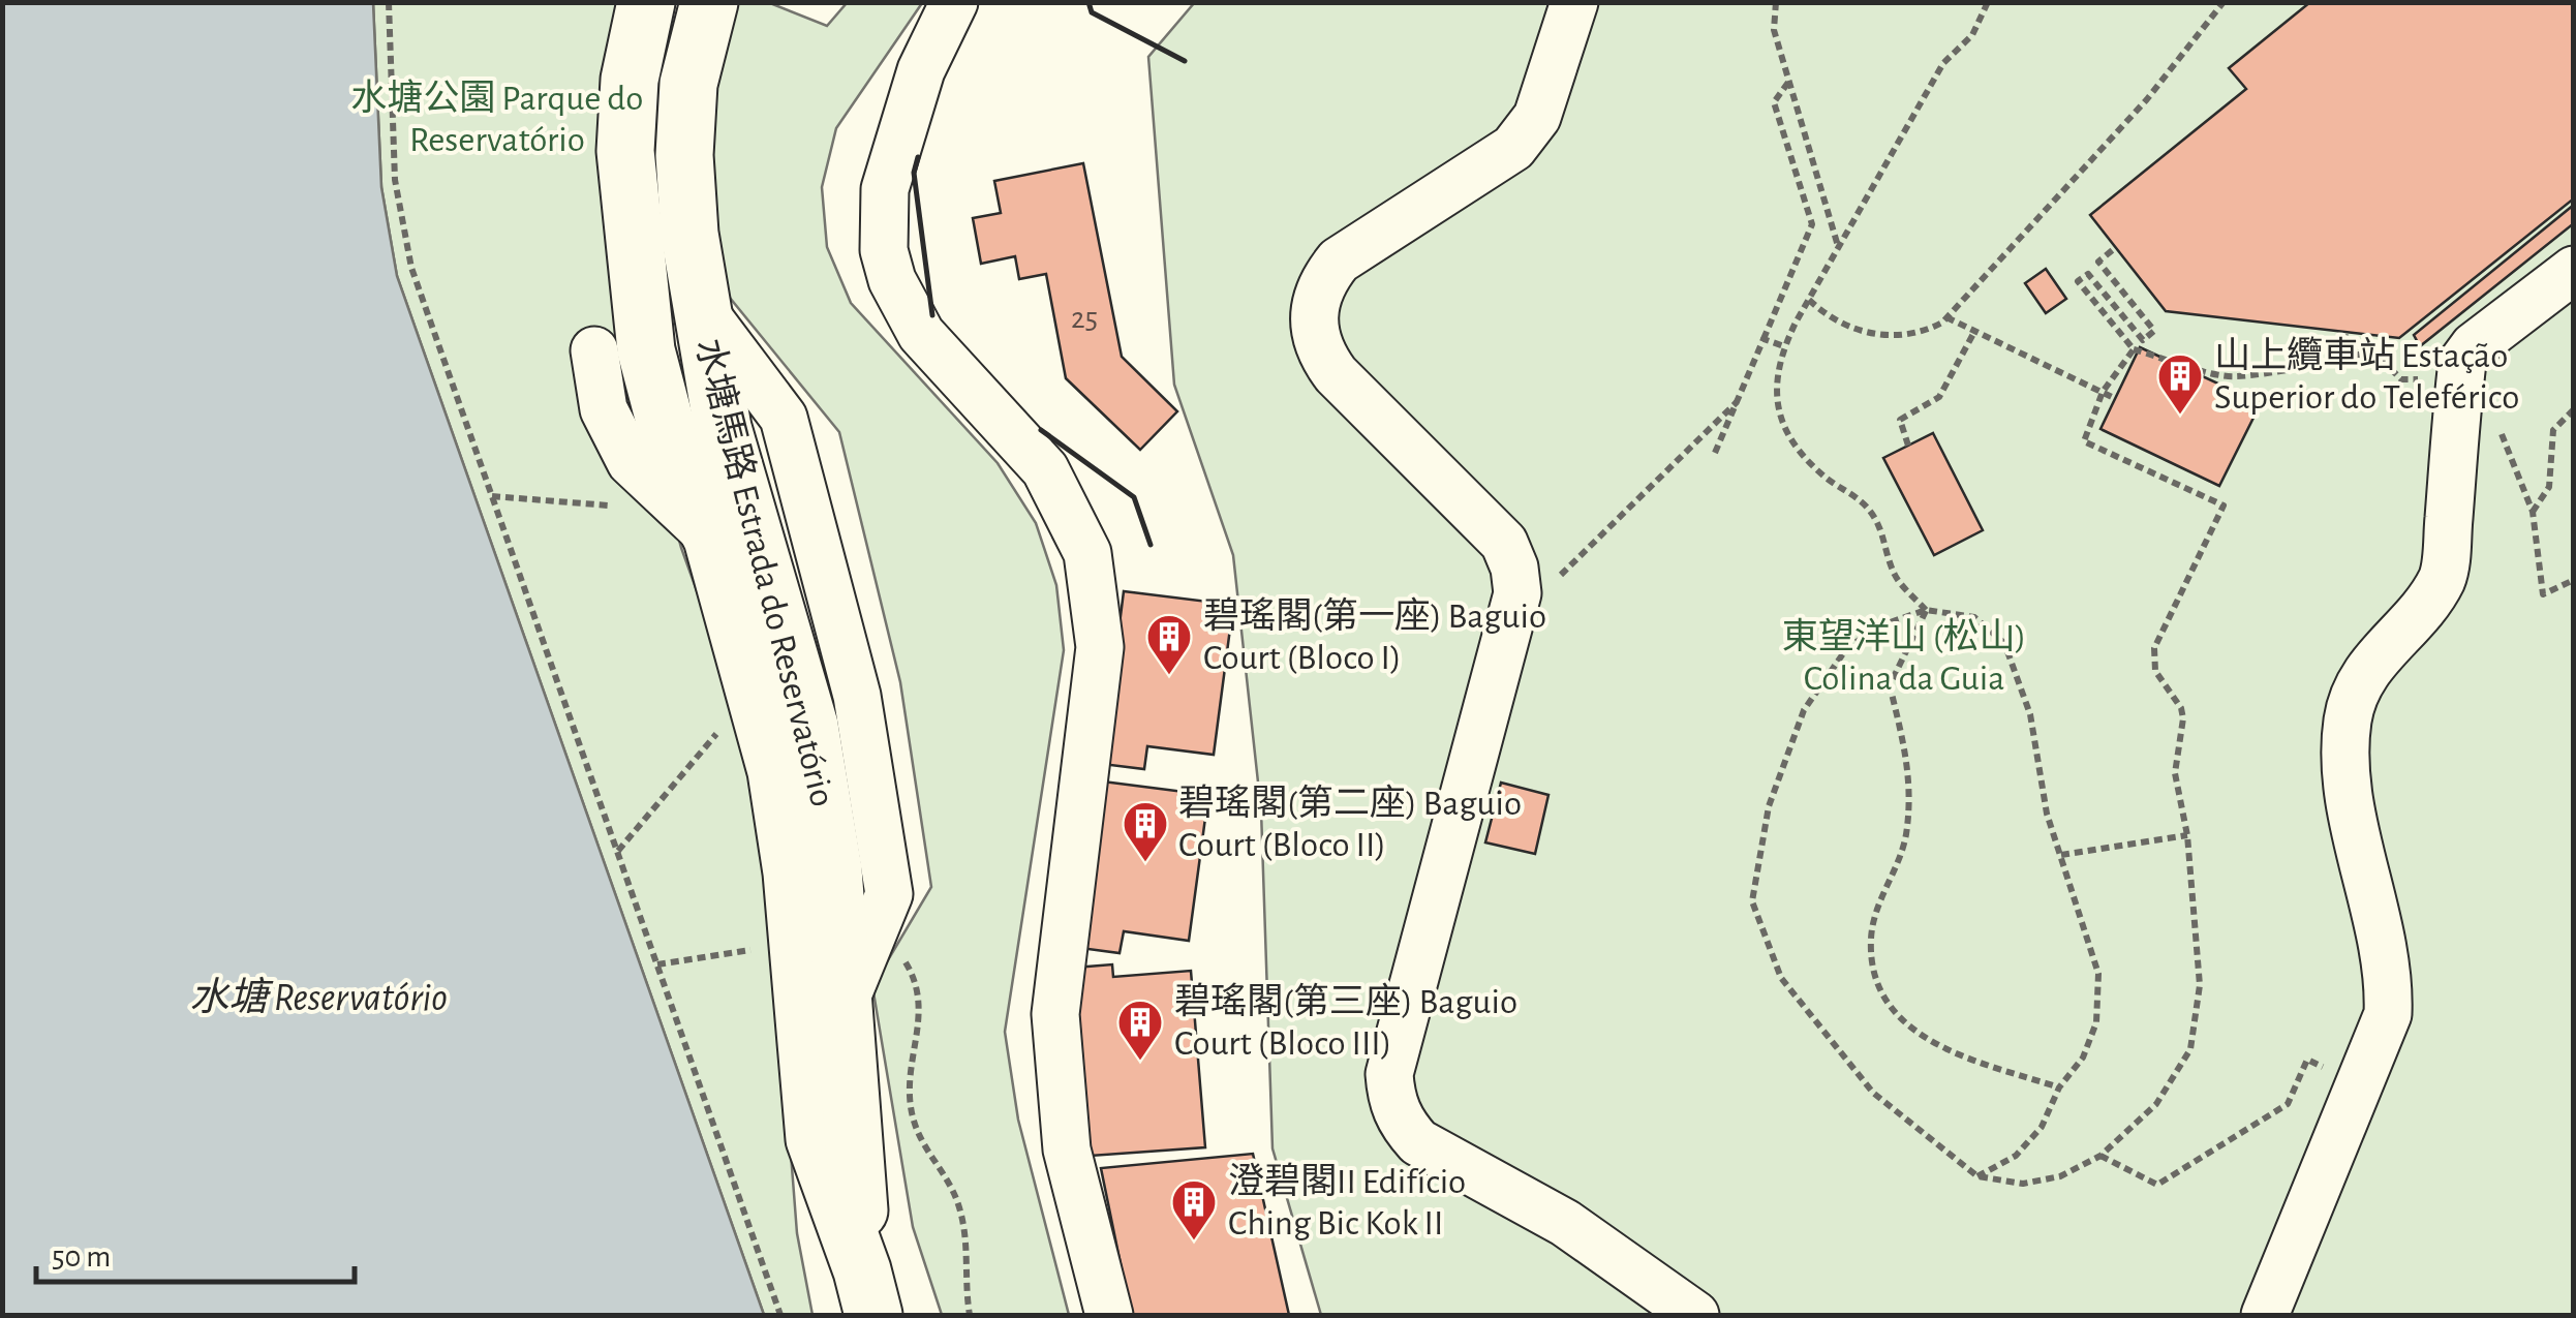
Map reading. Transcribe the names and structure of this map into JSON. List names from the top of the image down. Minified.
{"streets":{"main road":["水塘馬路 Estrada do Reservatório"]},"water":["水塘 Reservatório"],"parks":["水塘公園 Parque do Reservatório","東望洋山 (松山) Colina da Guia"],"places":{"building":["山上纜車站 Estação Superior do Teleférico","碧瑤閣(第一座) Baguio Court (Bloco I)","碧瑤閣(第二座) Baguio Court (Bloco II)","碧瑤閣(第三座) Baguio Court (Bloco III)","澄碧閣II Edifício Ching Bic Kok II"]},"house_numbers":["25"],"scale_bar":"50 m"}
